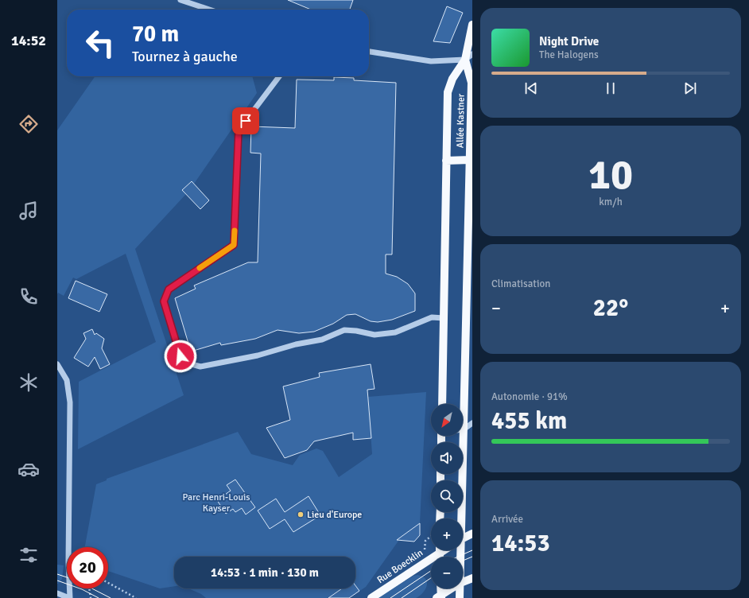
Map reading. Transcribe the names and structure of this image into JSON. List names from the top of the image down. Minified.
{"streets":{"main road":["Allée Kastner","Rue Boecklin"]},"parks":["Parc Henri-Louis Kayser"],"places":["Lieu d'Europe"],"north":"bottom left","page":{"tabs":"14:52","turn":["70 m","Tournez à gauche"],"song":["Night Drive","The Halogens"],"tile":[["10","km/h"],"Climatisation",["Autonomie · 91%","455 km"],["Arrivée","14:53"]],"heat":["−","22°","+"],"map_buttons":["+","−"],"limit":"20","trip":"14:53 · 1 min · 130 m"}}
